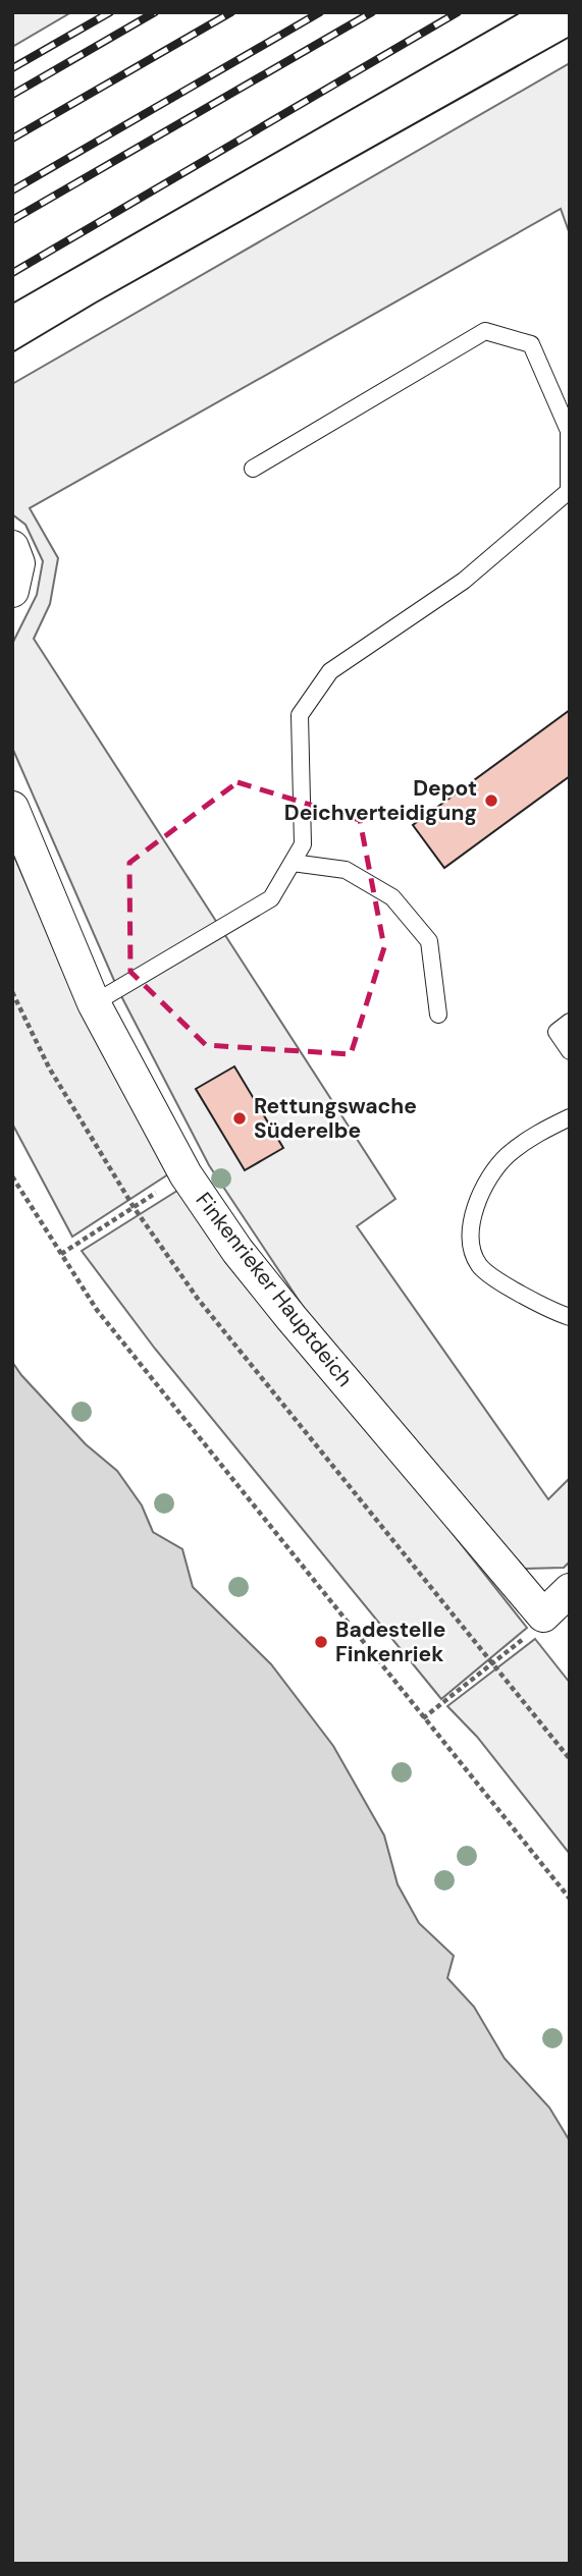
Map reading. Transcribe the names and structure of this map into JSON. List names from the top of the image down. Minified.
{"streets":{"street":["Finkenrieker Hauptdeich"]},"places":["Depot Deichverteidigung","Rettungswache Süderelbe","Badestelle Finkenriek"]}
